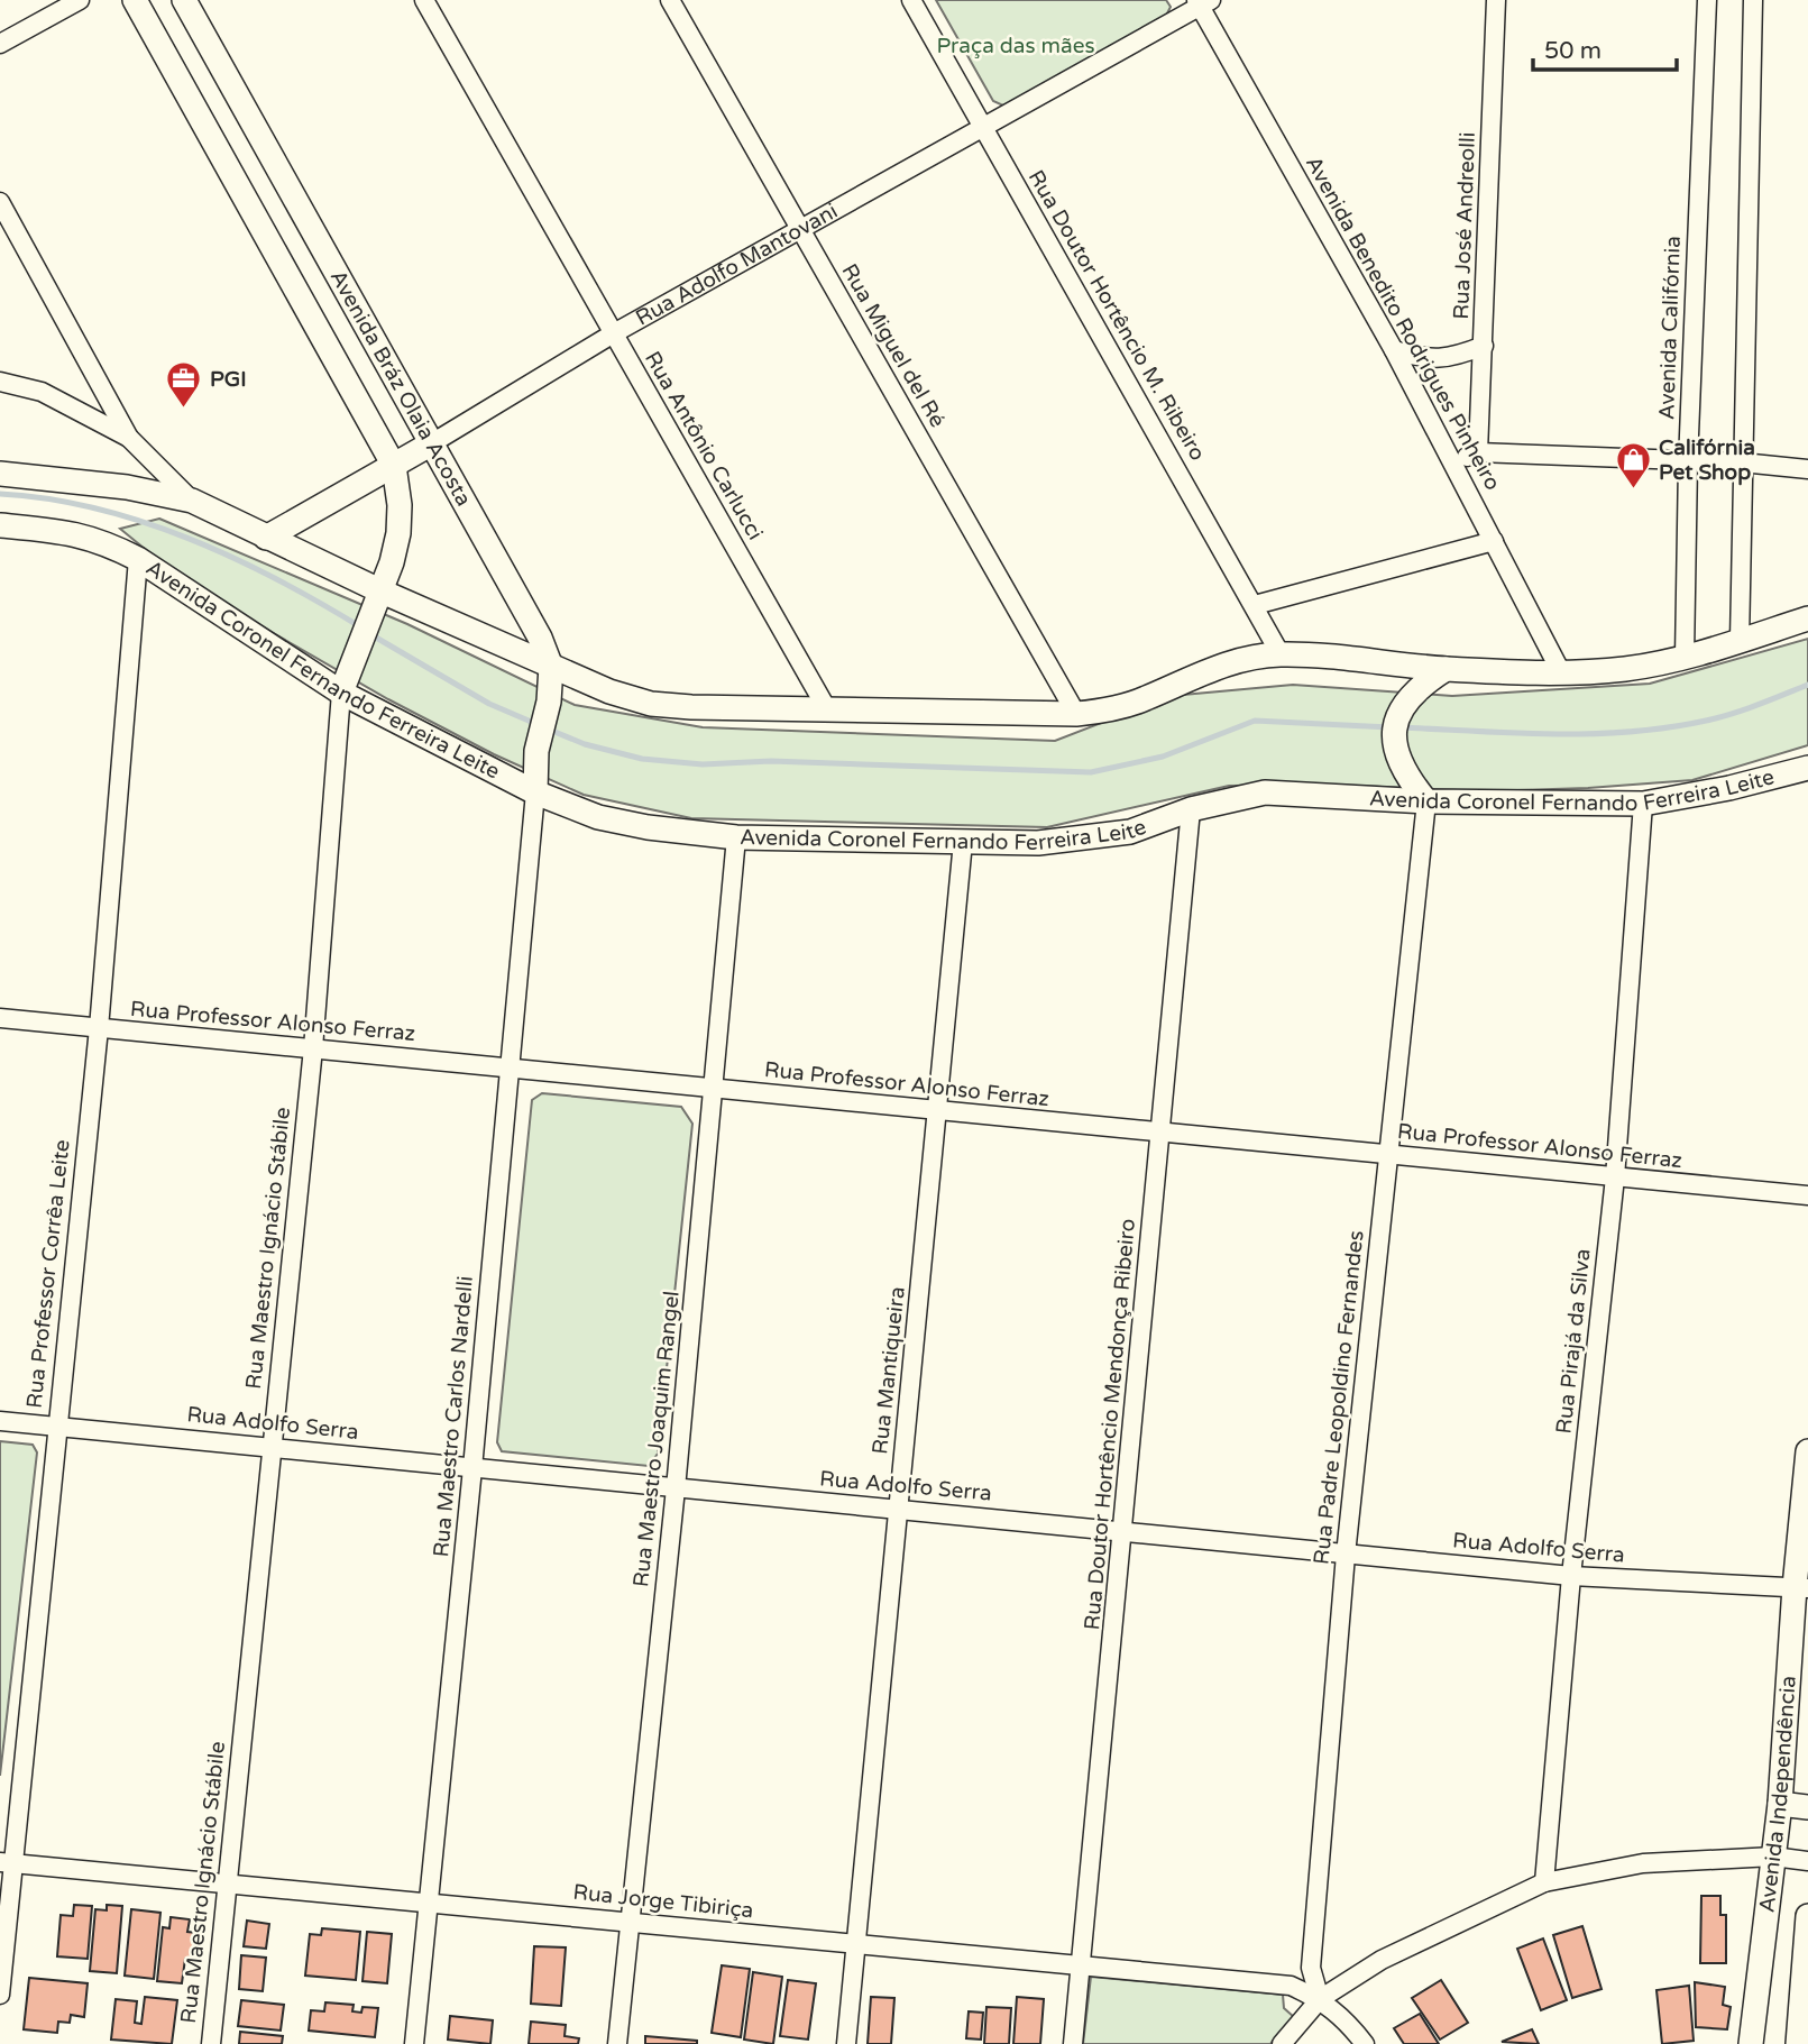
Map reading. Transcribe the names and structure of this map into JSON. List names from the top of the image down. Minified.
{"streets":{"street":["Rua José Andreolli","Rua Adolfo Mantovani","Rua Doutor Hortêncio M. Ribeiro","Avenida Benedito Rodrigues Pinheiro","Avenida Califórnia","Rua Miguel del Ré","Avenida Bráz Olaia Acosta","Rua Antônio Carlucci","Avenida Coronel Fernando Ferreira Leite","Rua Professor Alonso Ferraz","Rua Maestro Ignácio Stábile","Rua Professor Corrêa Leite","Rua Pirajá da Silva","Rua Mantiqueira","Rua Padre Leopoldino Fernandes","Rua Maestro Carlos Nardelli","Rua Adolfo Serra","Rua Doutor Hortêncio Mendonça Ribeiro","Rua Maestro Joaquim Rangel","Avenida Independência","Rua Jorge Tibiriça"]},"crossings":[["Rua Adolfo Mantovani","Rua Doutor Hortêncio M. Ribeiro"],["Rua Adolfo Mantovani","Avenida Benedito Rodrigues Pinheiro"],["Rua Adolfo Mantovani","Rua Miguel del Ré"],["Rua Adolfo Mantovani","Avenida Bráz Olaia Acosta"],["Rua Adolfo Mantovani","Rua Antônio Carlucci"],["Avenida Bráz Olaia Acosta","Avenida Coronel Fernando Ferreira Leite"],["Avenida Bráz Olaia Acosta","Rua Maestro Ignácio Stábile"],["Avenida Bráz Olaia Acosta","Rua Maestro Carlos Nardelli"],["Avenida Coronel Fernando Ferreira Leite","Rua Maestro Ignácio Stábile"],["Avenida Coronel Fernando Ferreira Leite","Rua Professor Corrêa Leite"],["Avenida Coronel Fernando Ferreira Leite","Rua Pirajá da Silva"],["Avenida Coronel Fernando Ferreira Leite","Rua Mantiqueira"],["Avenida Coronel Fernando Ferreira Leite","Rua Padre Leopoldino Fernandes"],["Avenida Coronel Fernando Ferreira Leite","Rua Maestro Carlos Nardelli"],["Avenida Coronel Fernando Ferreira Leite","Rua Doutor Hortêncio Mendonça Ribeiro"],["Avenida Coronel Fernando Ferreira Leite","Rua Maestro Joaquim Rangel"],["Rua Professor Alonso Ferraz","Rua Maestro Ignácio Stábile"],["Rua Professor Alonso Ferraz","Rua Professor Corrêa Leite"],["Rua Professor Alonso Ferraz","Rua Pirajá da Silva"],["Rua Professor Alonso Ferraz","Rua Mantiqueira"],["Rua Professor Alonso Ferraz","Rua Padre Leopoldino Fernandes"],["Rua Professor Alonso Ferraz","Rua Maestro Carlos Nardelli"],["Rua Professor Alonso Ferraz","Rua Doutor Hortêncio Mendonça Ribeiro"],["Rua Professor Alonso Ferraz","Rua Maestro Joaquim Rangel"],["Rua Maestro Ignácio Stábile","Rua Adolfo Serra"],["Rua Maestro Ignácio Stábile","Rua Jorge Tibiriça"],["Rua Professor Corrêa Leite","Rua Adolfo Serra"],["Rua Professor Corrêa Leite","Rua Jorge Tibiriça"],["Rua Pirajá da Silva","Rua Adolfo Serra"],["Rua Mantiqueira","Rua Adolfo Serra"],["Rua Mantiqueira","Rua Jorge Tibiriça"],["Rua Padre Leopoldino Fernandes","Rua Adolfo Serra"],["Rua Padre Leopoldino Fernandes","Rua Jorge Tibiriça"],["Rua Maestro Carlos Nardelli","Rua Adolfo Serra"],["Rua Maestro Carlos Nardelli","Rua Jorge Tibiriça"],["Rua Adolfo Serra","Rua Doutor Hortêncio Mendonça Ribeiro"],["Rua Adolfo Serra","Rua Maestro Joaquim Rangel"],["Rua Adolfo Serra","Avenida Independência"],["Rua Doutor Hortêncio Mendonça Ribeiro","Rua Jorge Tibiriça"],["Rua Maestro Joaquim Rangel","Rua Jorge Tibiriça"]],"parks":["Praça das mães"],"places":{"office":["PGI"],"shop":["Califórnia Pet Shop"]},"scale_bar":"50 m"}
